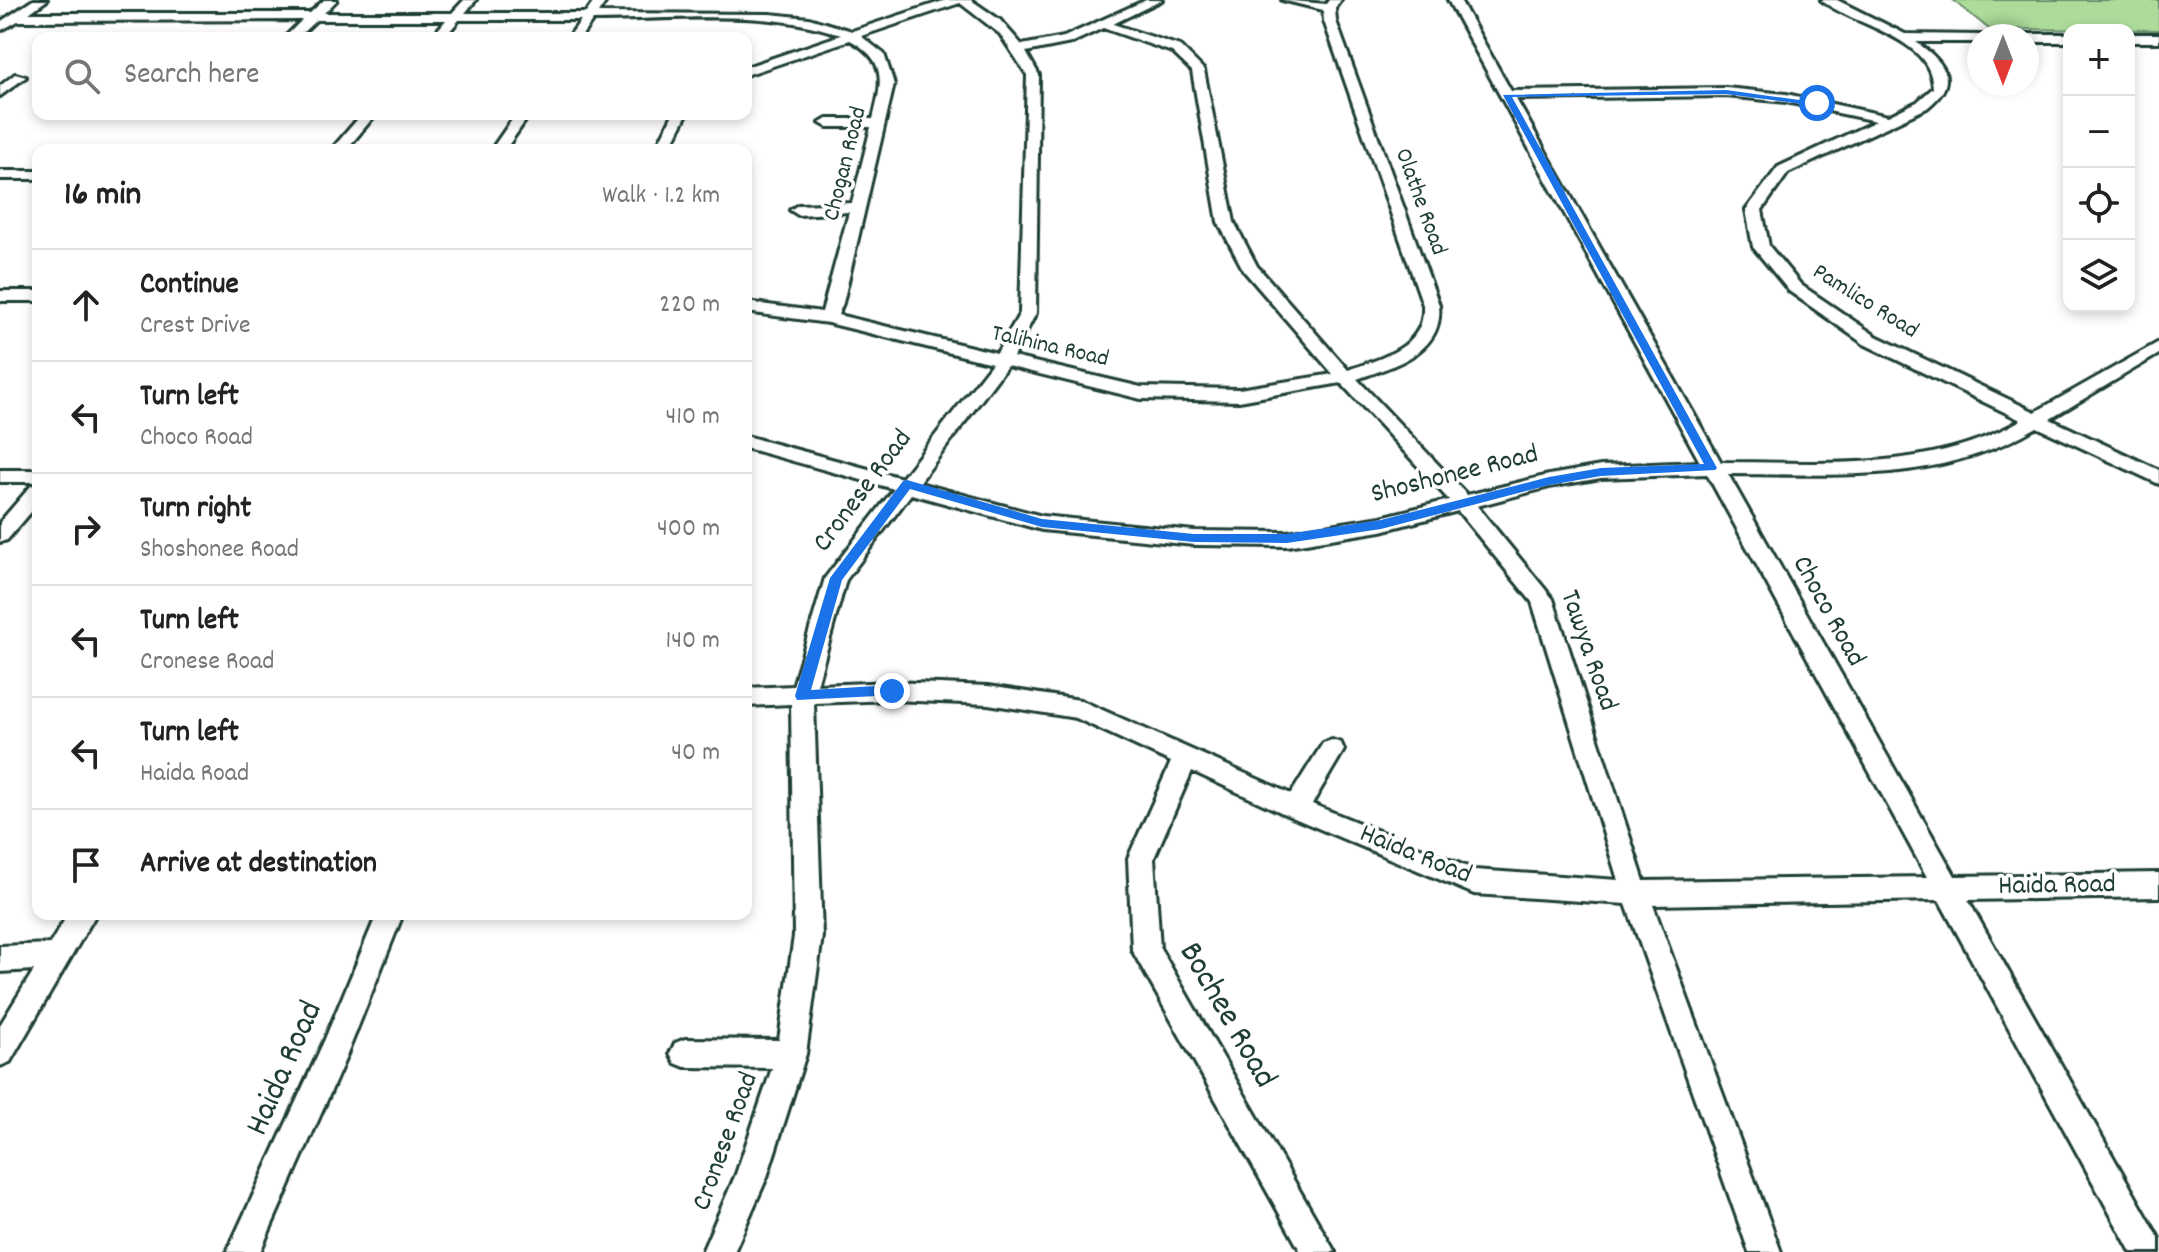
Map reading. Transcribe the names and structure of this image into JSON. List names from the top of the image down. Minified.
{"streets":{"street":["Chogan Road","Olathe Road","Pamlico Road","Talihina Road","Shoshonee Road","Cronese Road","Choco Road","Tawya Road","Haida Road","Bochee Road"]},"crossings":[["Chogan Road","Talihina Road"],["Olathe Road","Talihina Road"],["Olathe Road","Tawya Road"],["Pamlico Road","Shoshonee Road"],["Talihina Road","Cronese Road"],["Talihina Road","Tawya Road"],["Shoshonee Road","Cronese Road"],["Shoshonee Road","Choco Road"],["Shoshonee Road","Tawya Road"],["Cronese Road","Haida Road"],["Choco Road","Haida Road"],["Tawya Road","Haida Road"],["Haida Road","Bochee Road"]],"north":"bottom","page":{"map_buttons":["+","−"],"search":"Search here","heading":["16 min","Walk · 1.2 km"],"list":[["Continue","Crest Drive","220 m"],["Turn left","Choco Road","410 m"],["Turn right","Shoshonee Road","400 m"],["Turn left","Cronese Road","140 m"],["Turn left","Haida Road","40 m"],"Arrive at destination"]}}
